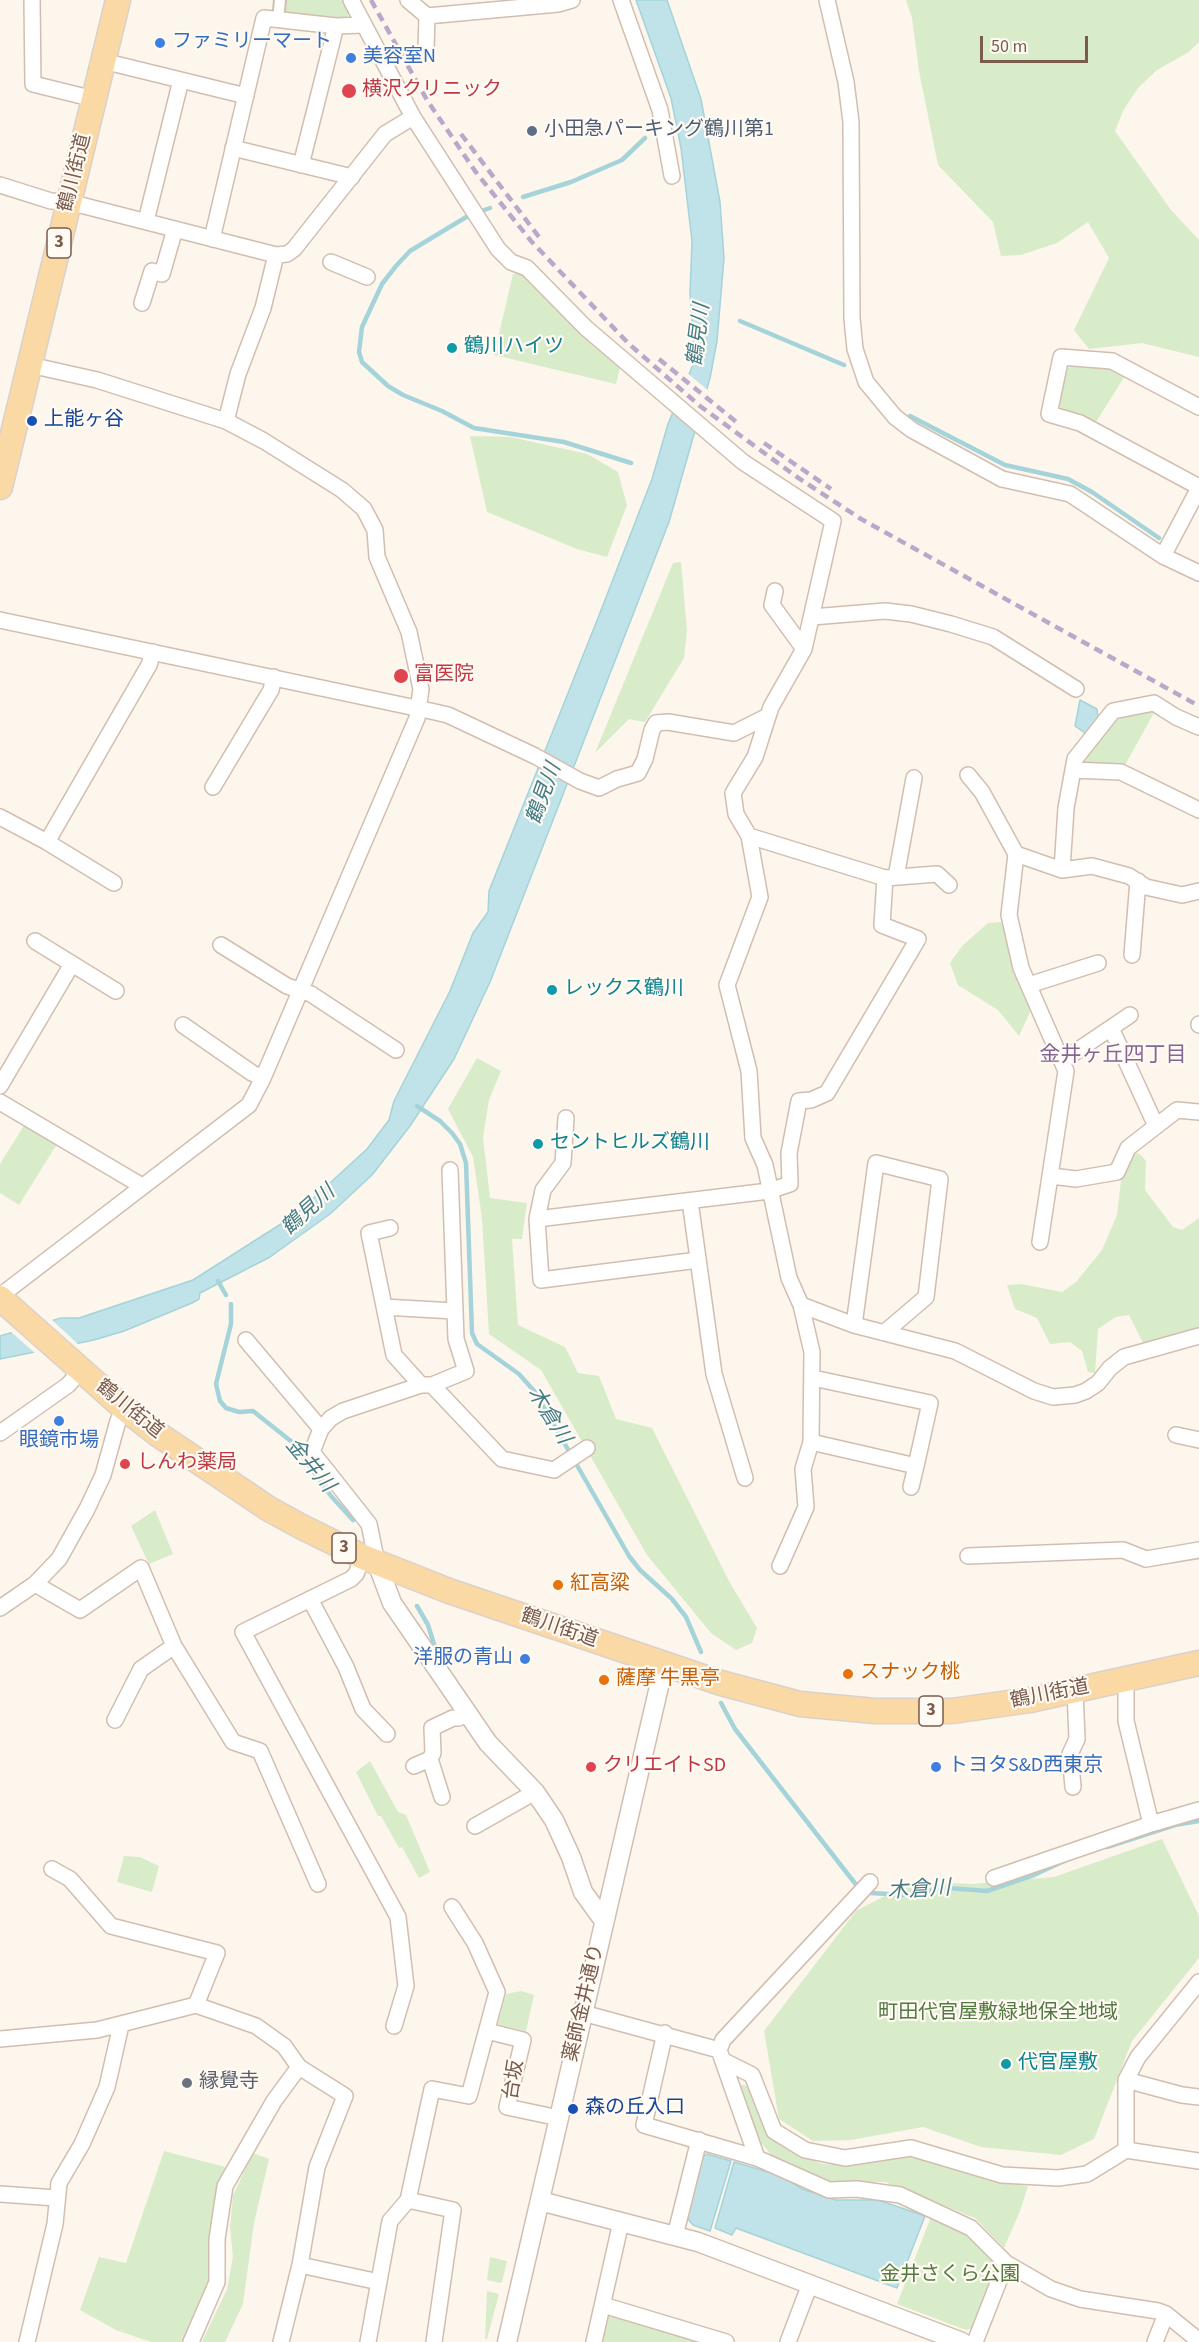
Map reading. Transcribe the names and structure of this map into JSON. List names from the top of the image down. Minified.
{"streets":{"main road":["鶴川街道","3"],"street":["薬師金井通り","台坂"]},"crossings":[["鶴川街道","薬師金井通り"],["薬師金井通り","台坂"]],"districts":["金井ヶ丘四丁目"],"water":["鶴見川","木倉川","金井川"],"parks":["町田代官屋敷緑地保全地域","金井さくら公園"],"places":["ファミリーマート","美容室N","横沢クリニック","小田急パーキング鶴川第1","鶴川ハイツ","上能ヶ谷","富医院","レックス鶴川","セントヒルズ鶴川","眼鏡市場","しんわ薬局","紅高粱","洋服の青山","スナック桃","薩摩 牛黒亭","クリエイトSD","トヨタS&D西東京","代官屋敷","縁覺寺","森の丘入口"],"scale_bar":"50 m"}
